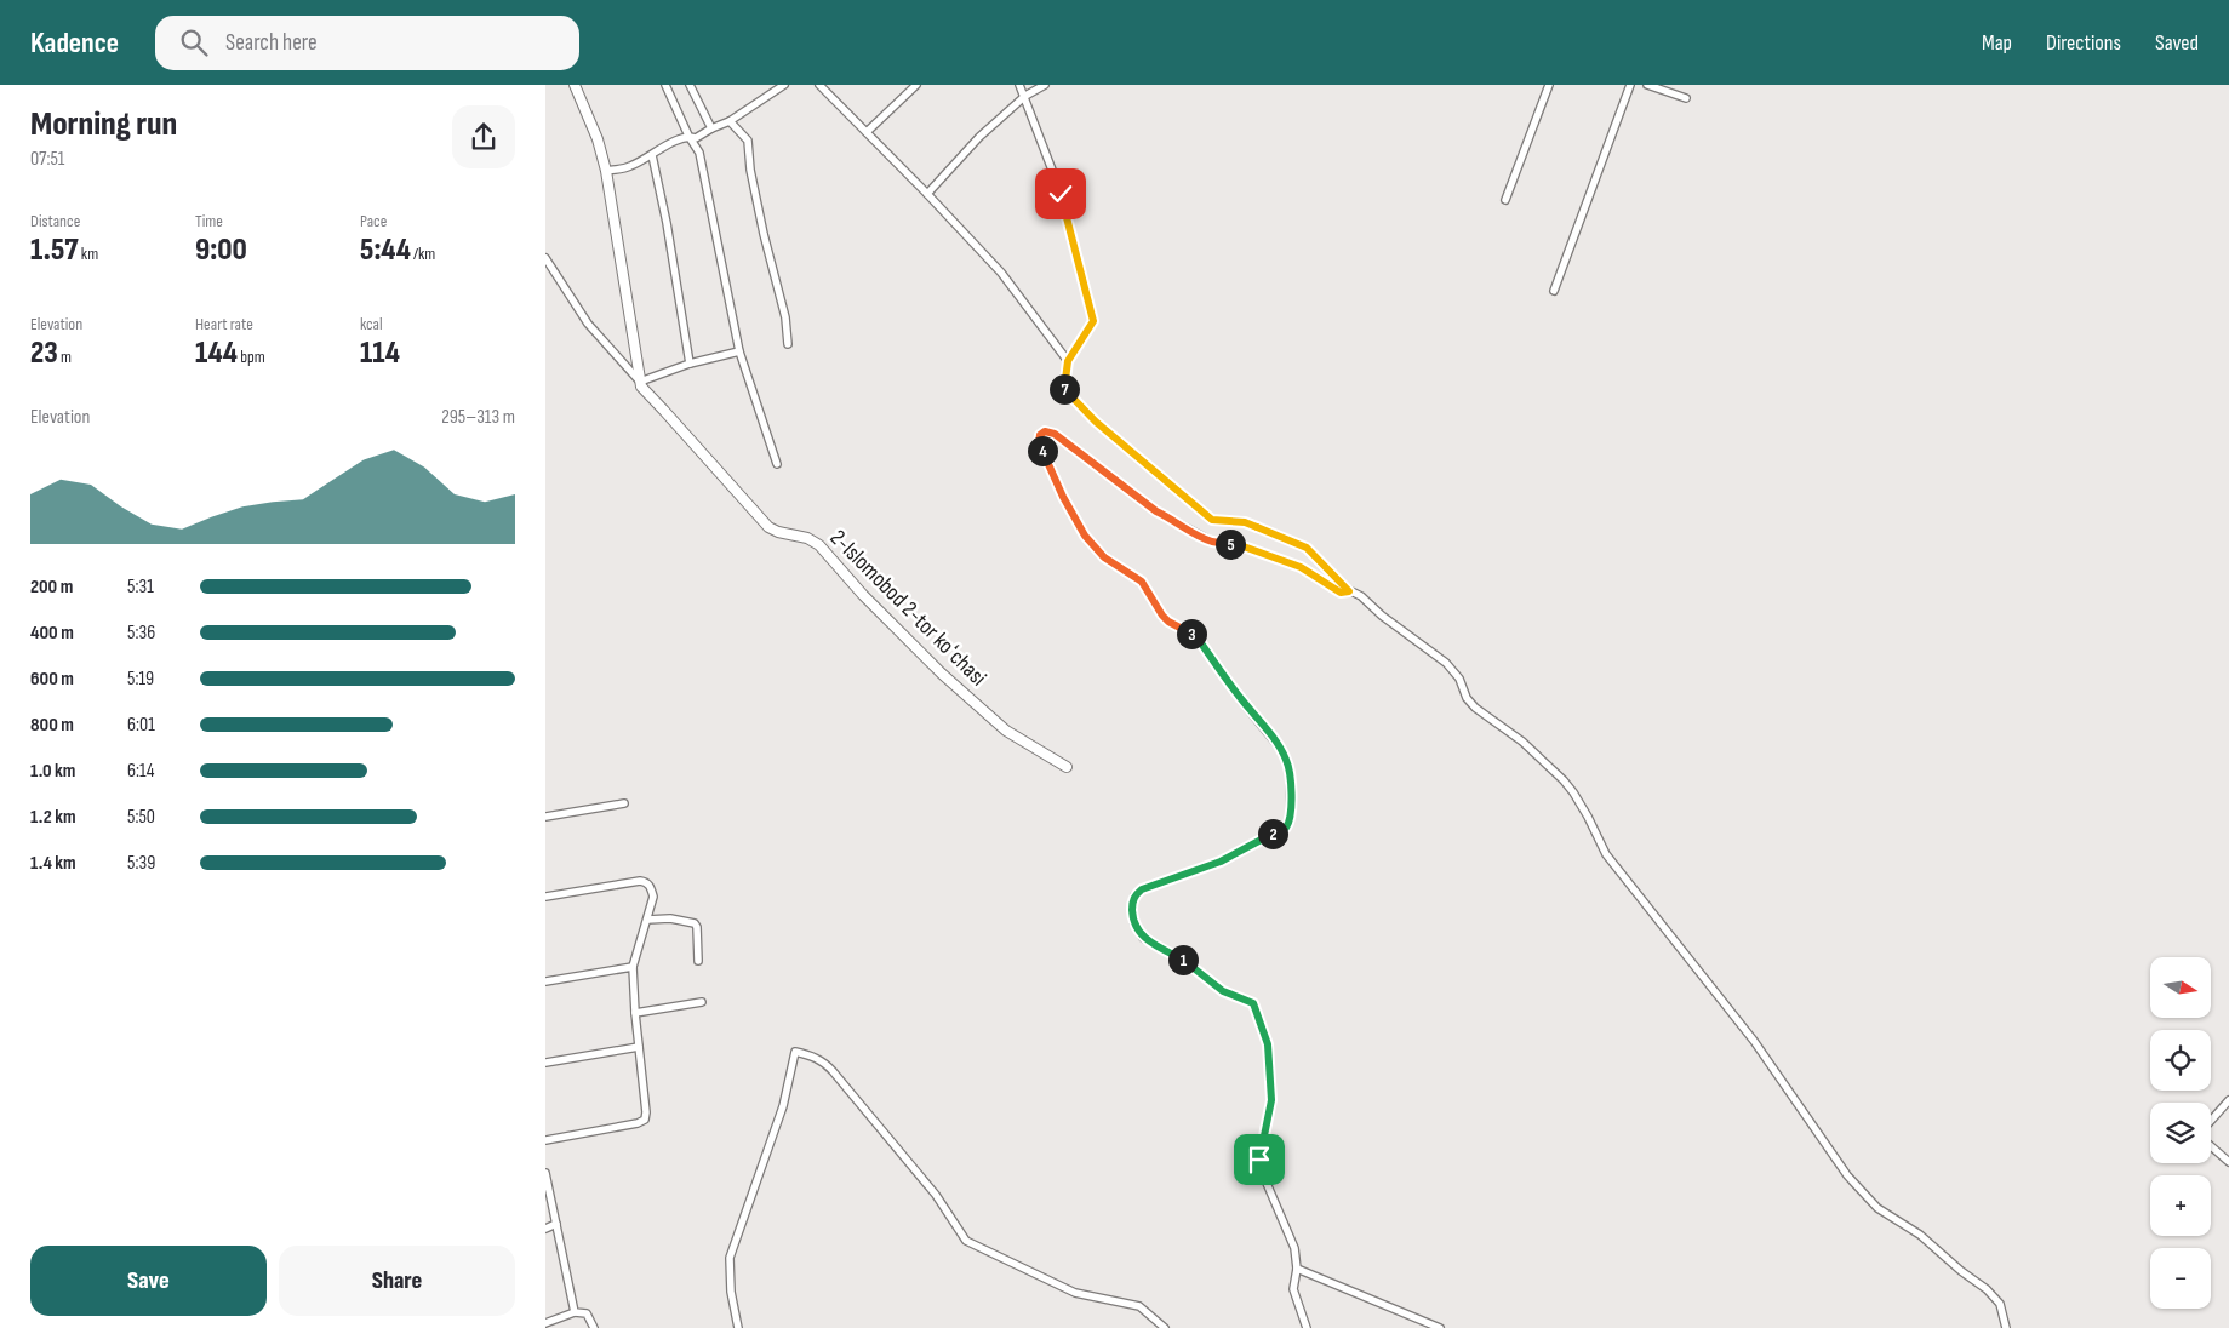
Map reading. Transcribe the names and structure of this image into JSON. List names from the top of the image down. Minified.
{"streets":{"street":["2-Islomobod 2-tor koʻchasi"]},"north":"right","page":{"header":"Kadence","search":"Search here","nav":["Map","Directions","Saved"],"heading":["Morning run","07:51"],"stats":[["Distance","1.57 km"],["Time","9:00"],["Pace","5:44 /km"],["Elevation","23 m"],["Heart rate","144 bpm"],["kcal","114"]],"pins":["7","4","5","3","2","1"],"chart":["Elevation","295–313 m"],"list":[{"name":"200 m","note":"5:31"},{"name":"400 m","note":"5:36"},{"name":"600 m","note":"5:19"},{"name":"800 m","note":"6:01"},{"name":"1.0 km","note":"6:14"},{"name":"1.2 km","note":"5:50"},{"name":"1.4 km","note":"5:39"}],"map_buttons":["+","−"],"buttons":["Save","Share"]}}
